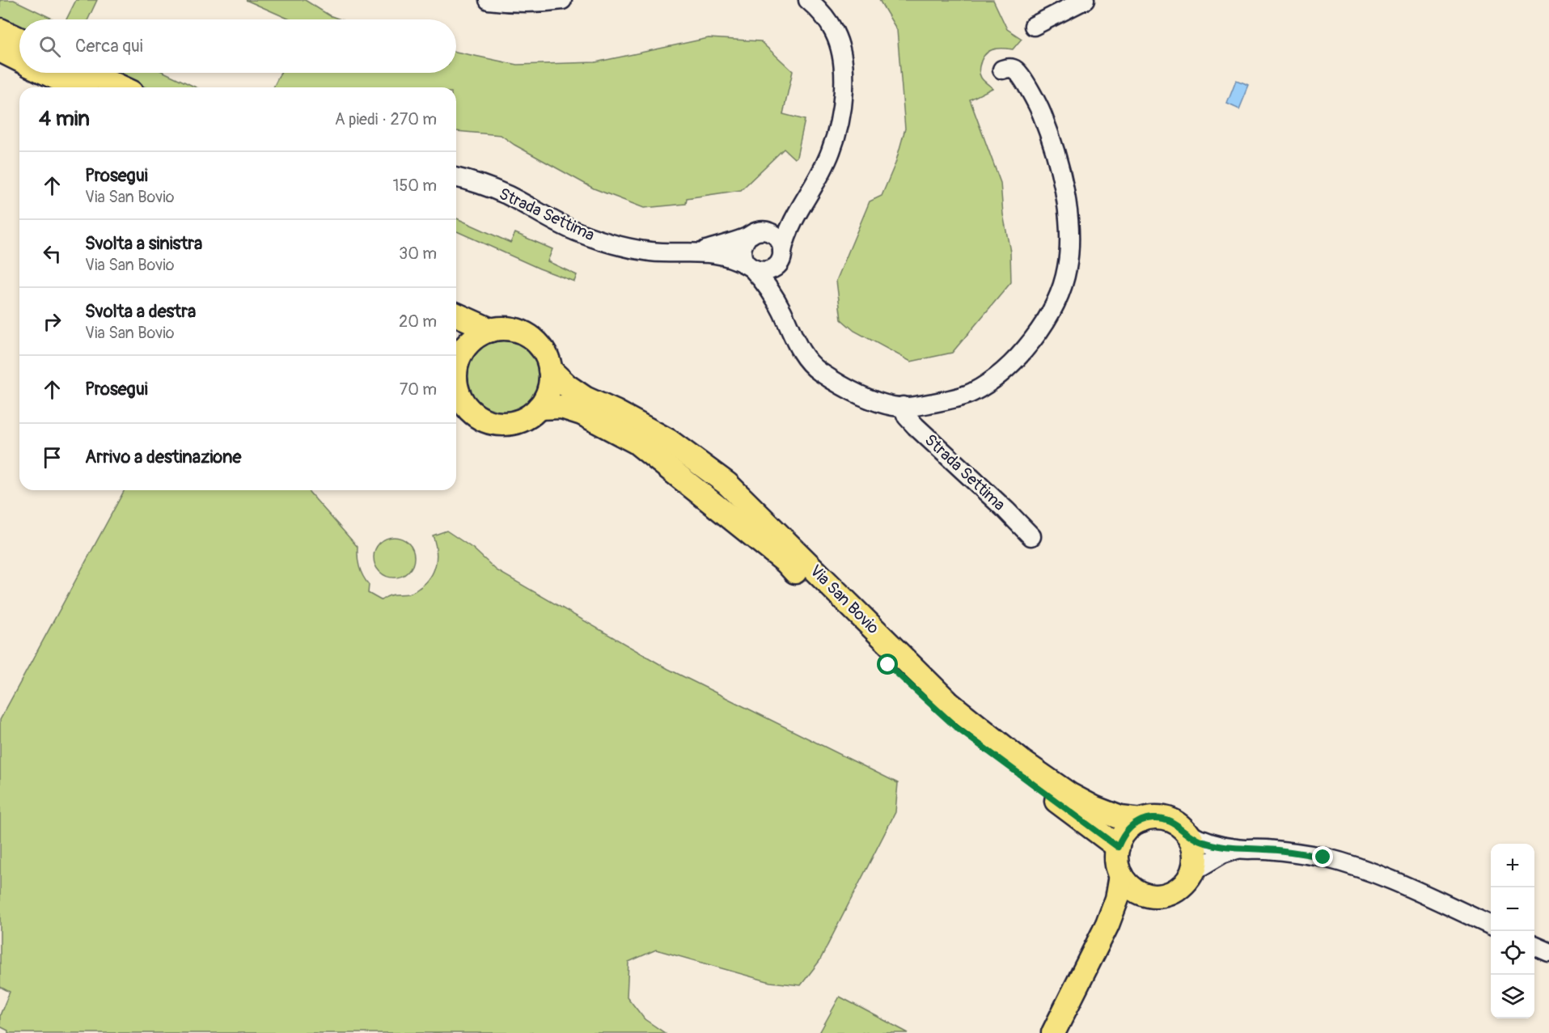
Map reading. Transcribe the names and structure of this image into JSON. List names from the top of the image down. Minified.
{"streets":{"main road":["Via San Bovio"],"street":["Strada Settima"]},"page":{"search":"Cerca qui","heading":["4 min","A piedi · 270 m"],"list":[["Prosegui","Via San Bovio","150 m"],["Svolta a sinistra","Via San Bovio","30 m"],["Svolta a destra","Via San Bovio","20 m"],["Prosegui","70 m"],"Arrivo a destinazione"],"map_buttons":["+","−"]}}
